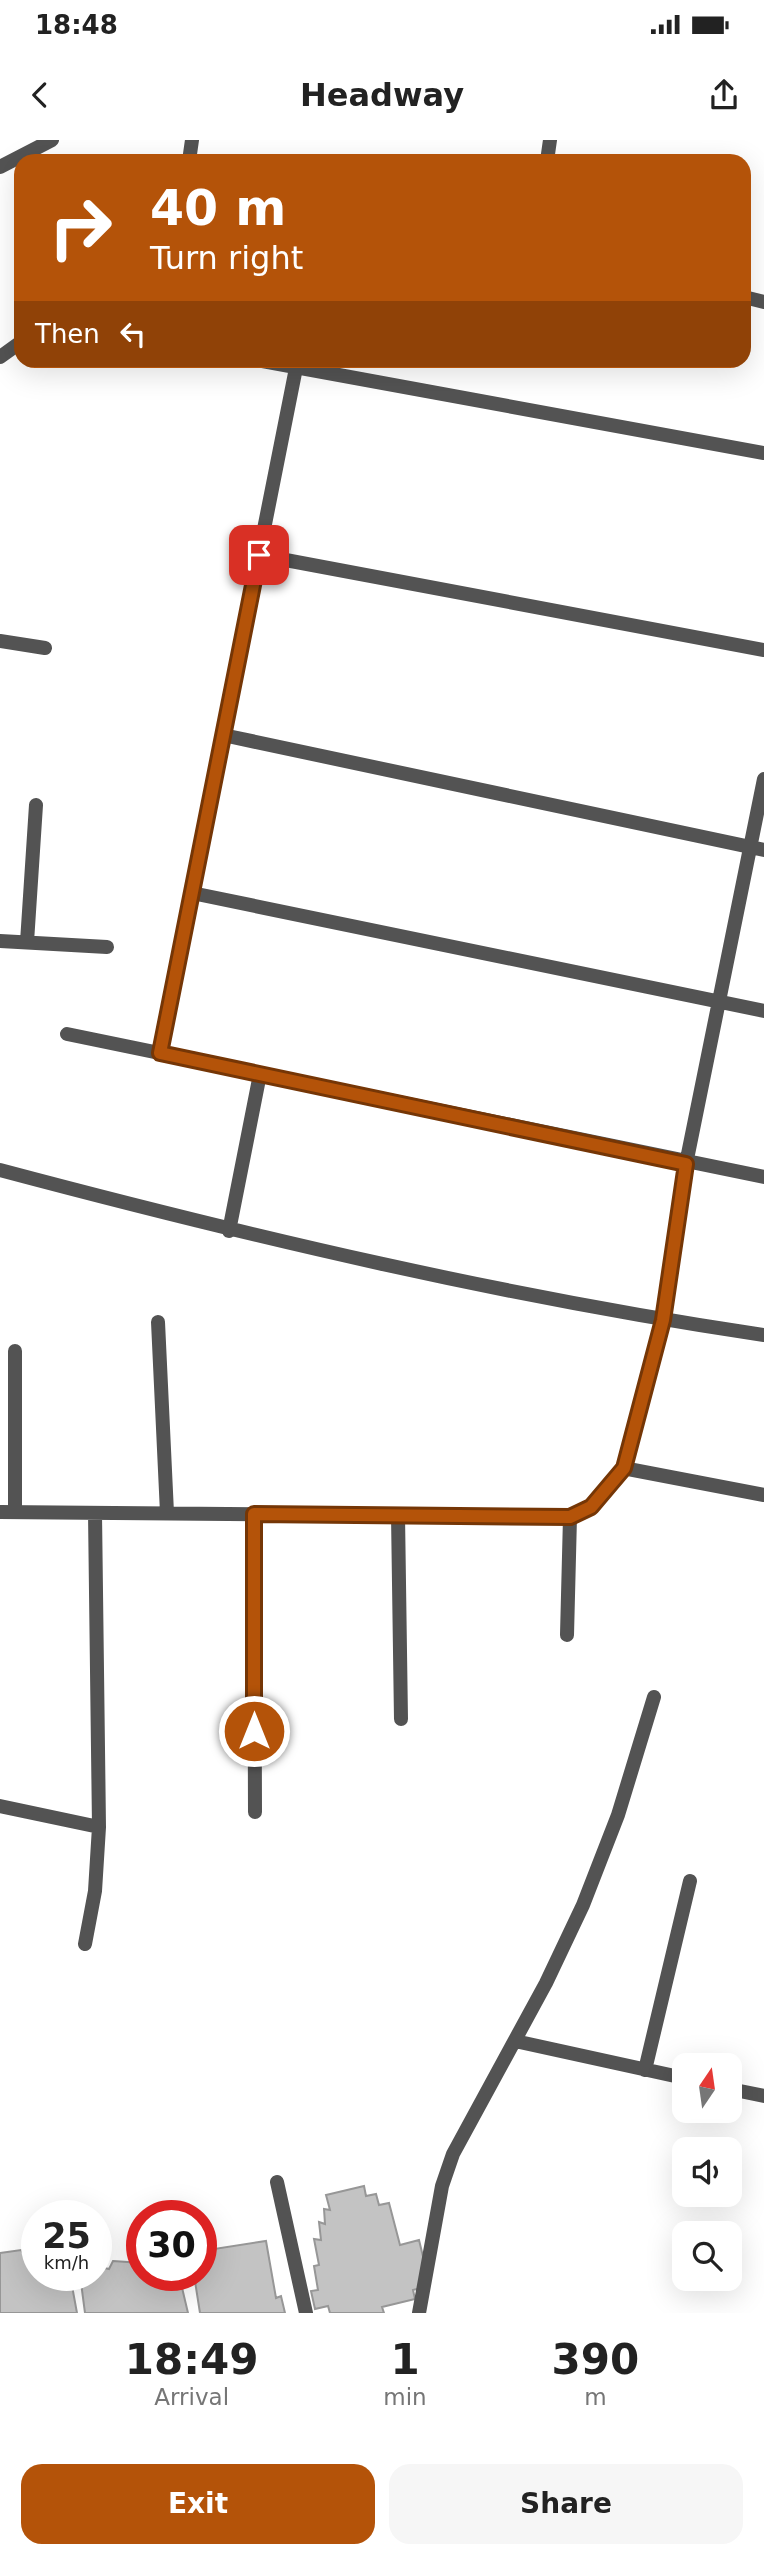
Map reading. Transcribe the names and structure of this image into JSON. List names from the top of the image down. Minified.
{"north":"top","page":{"status":"18:48","header":"Headway","turn":["40 m","Turn right"],"then":"Then","speed":"25 km/h","limit":"30","eta":["18:49","Arrival","1","min","390","m"],"buttons":["Exit","Share"]}}
